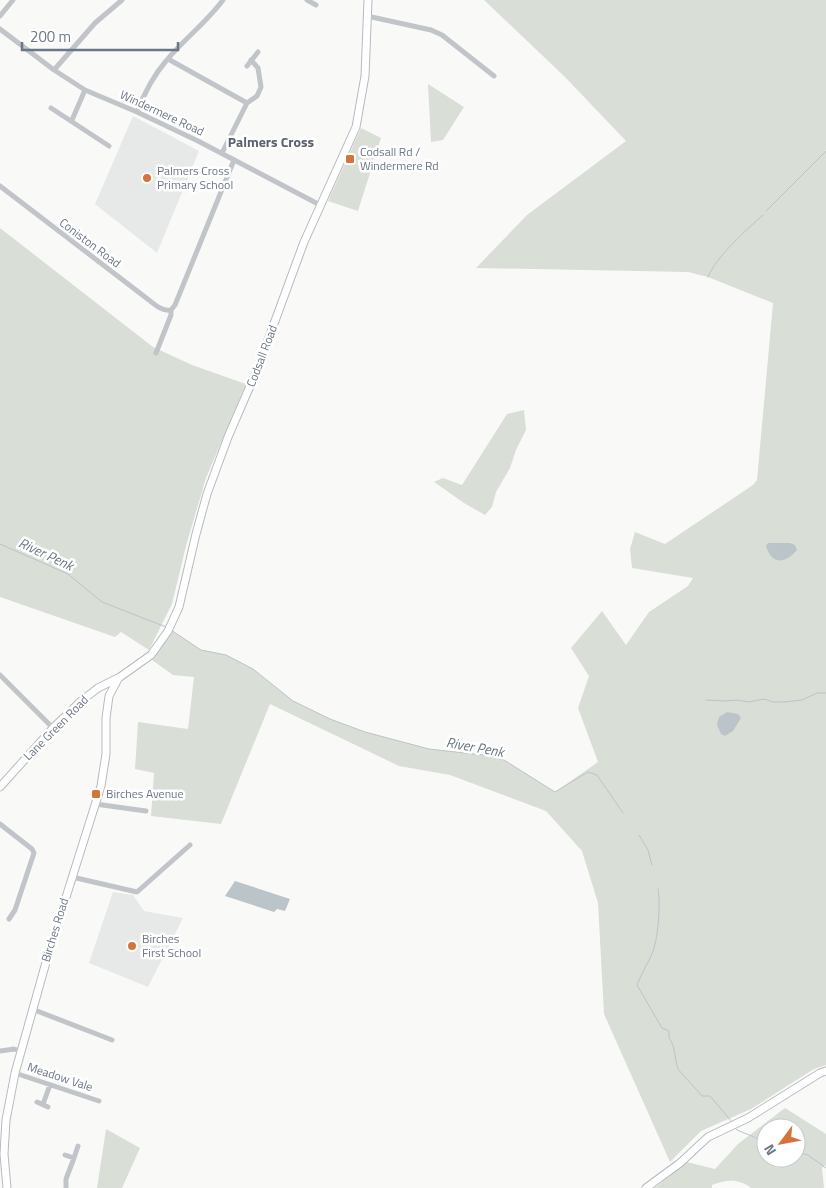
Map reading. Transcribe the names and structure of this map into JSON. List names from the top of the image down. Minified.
{"streets":{"street":["Windermere Road","Coniston Road","Codsall Road","Lane Green Road","Birches Road","Meadow Vale"]},"crossings":[["Windermere Road","Codsall Road"],["Codsall Road","Lane Green Road"],["Codsall Road","Birches Road"],["Lane Green Road","Birches Road"],["Birches Road","Meadow Vale"]],"districts":["Palmers Cross"],"water":["River Penk"],"places":{"transit":["Codsall Rd / Windermere Rd","Birches Avenue"],"other":["Palmers Cross Primary School","Birches First School"]},"scale_bar":"200 m","north":"bottom left"}
